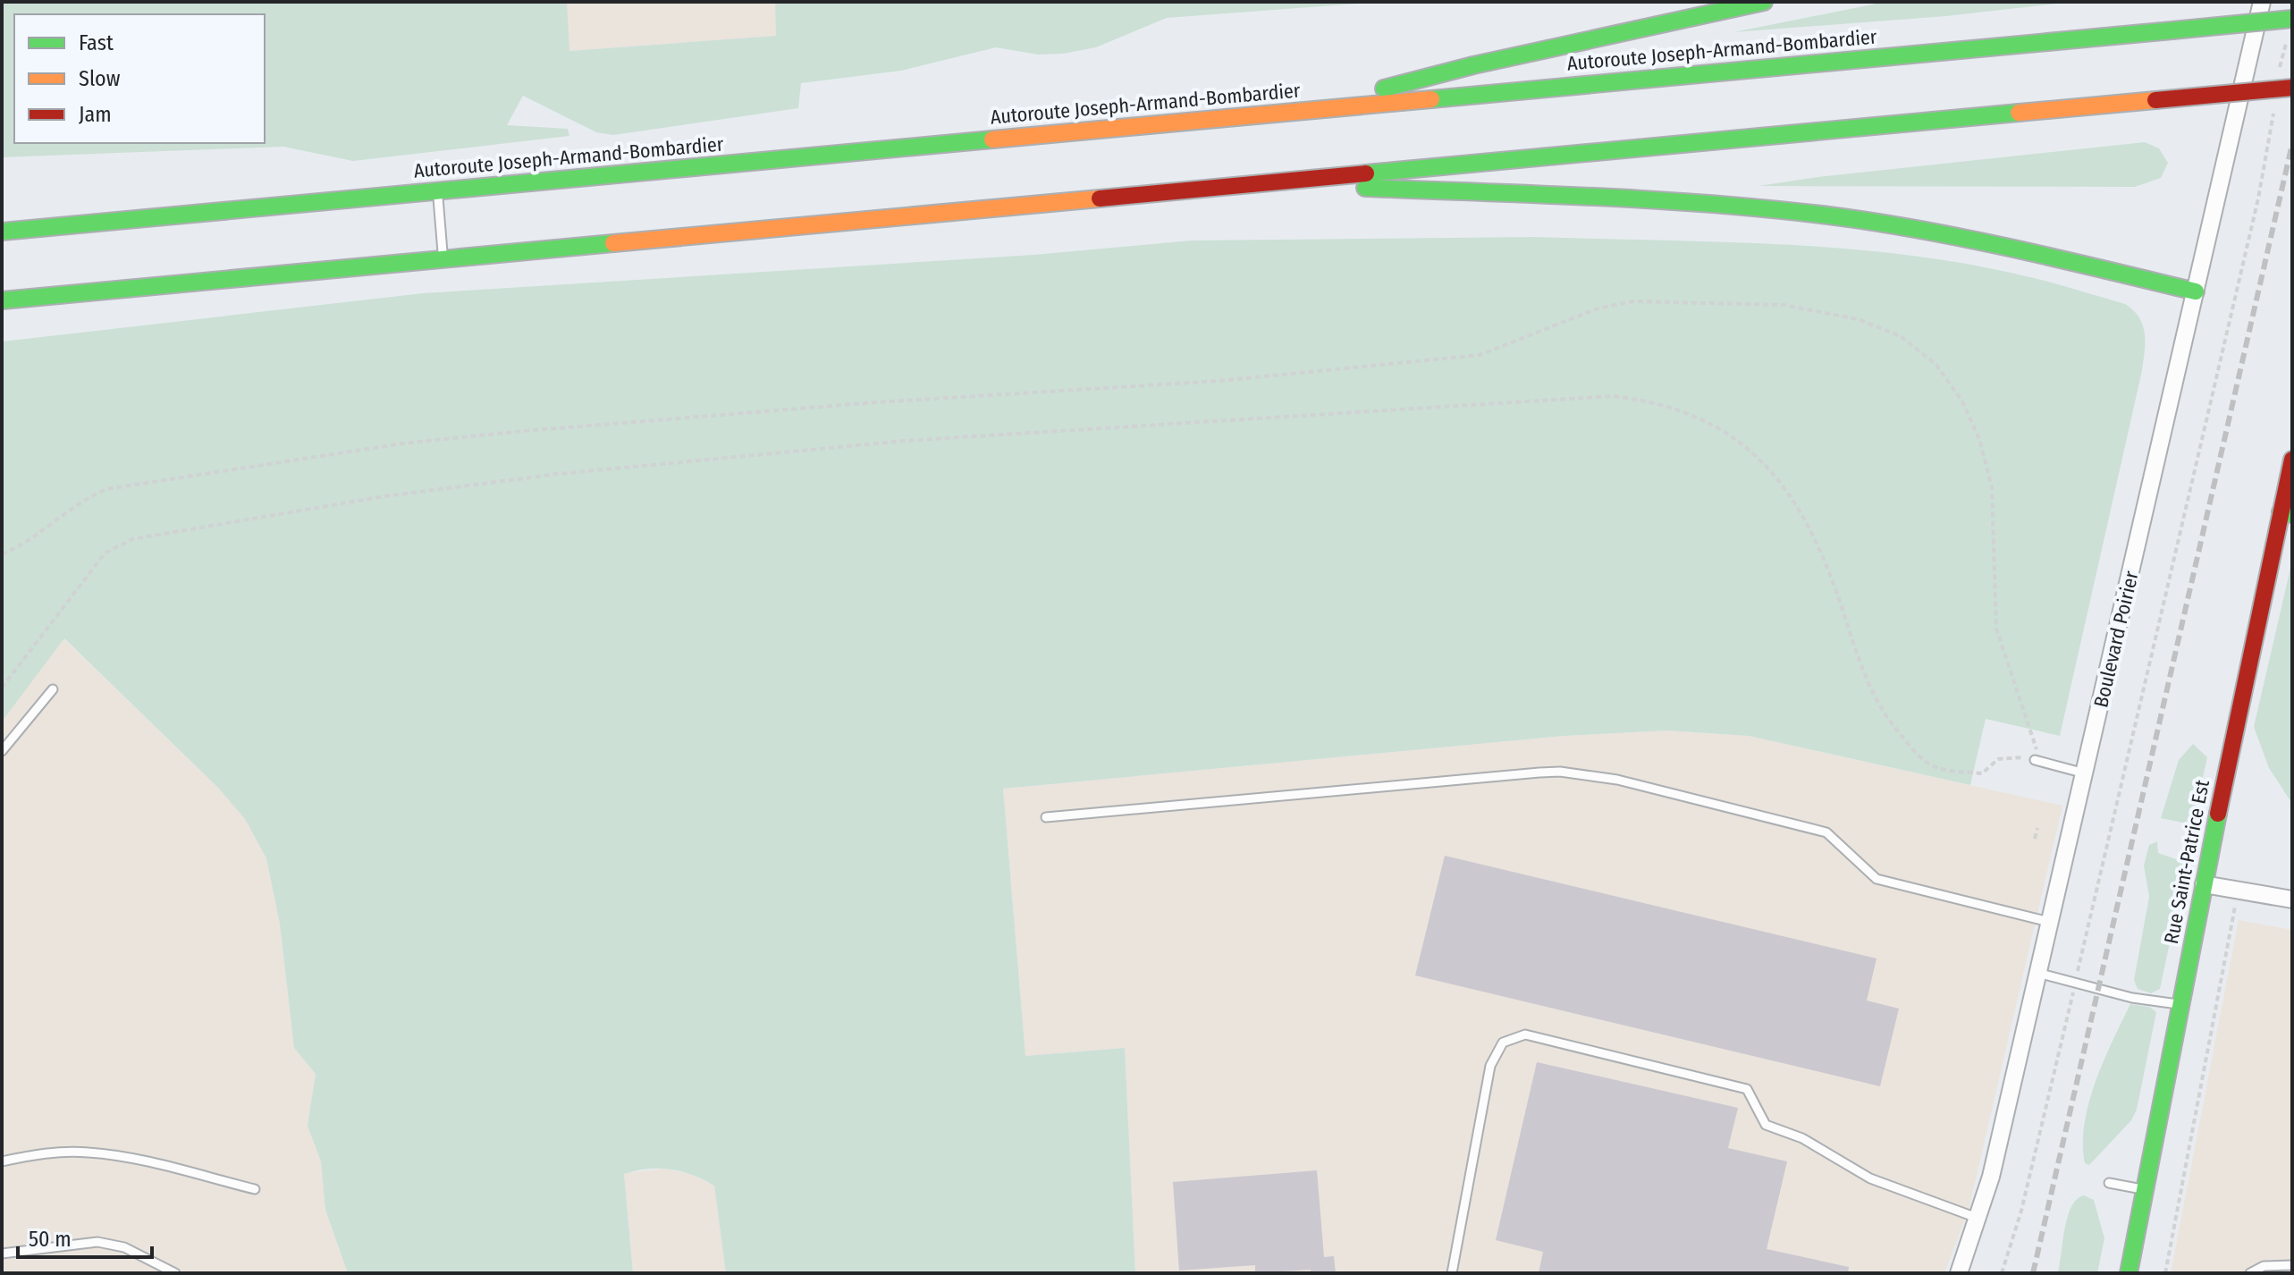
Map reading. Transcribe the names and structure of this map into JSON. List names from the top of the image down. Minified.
{"streets":{"main road":["Autoroute Joseph-Armand-Bombardier","Rue Saint-Patrice Est"],"street":["Boulevard Poirier"]},"legend":["Fast","Slow","Jam"],"scale_bar":"50 m"}
